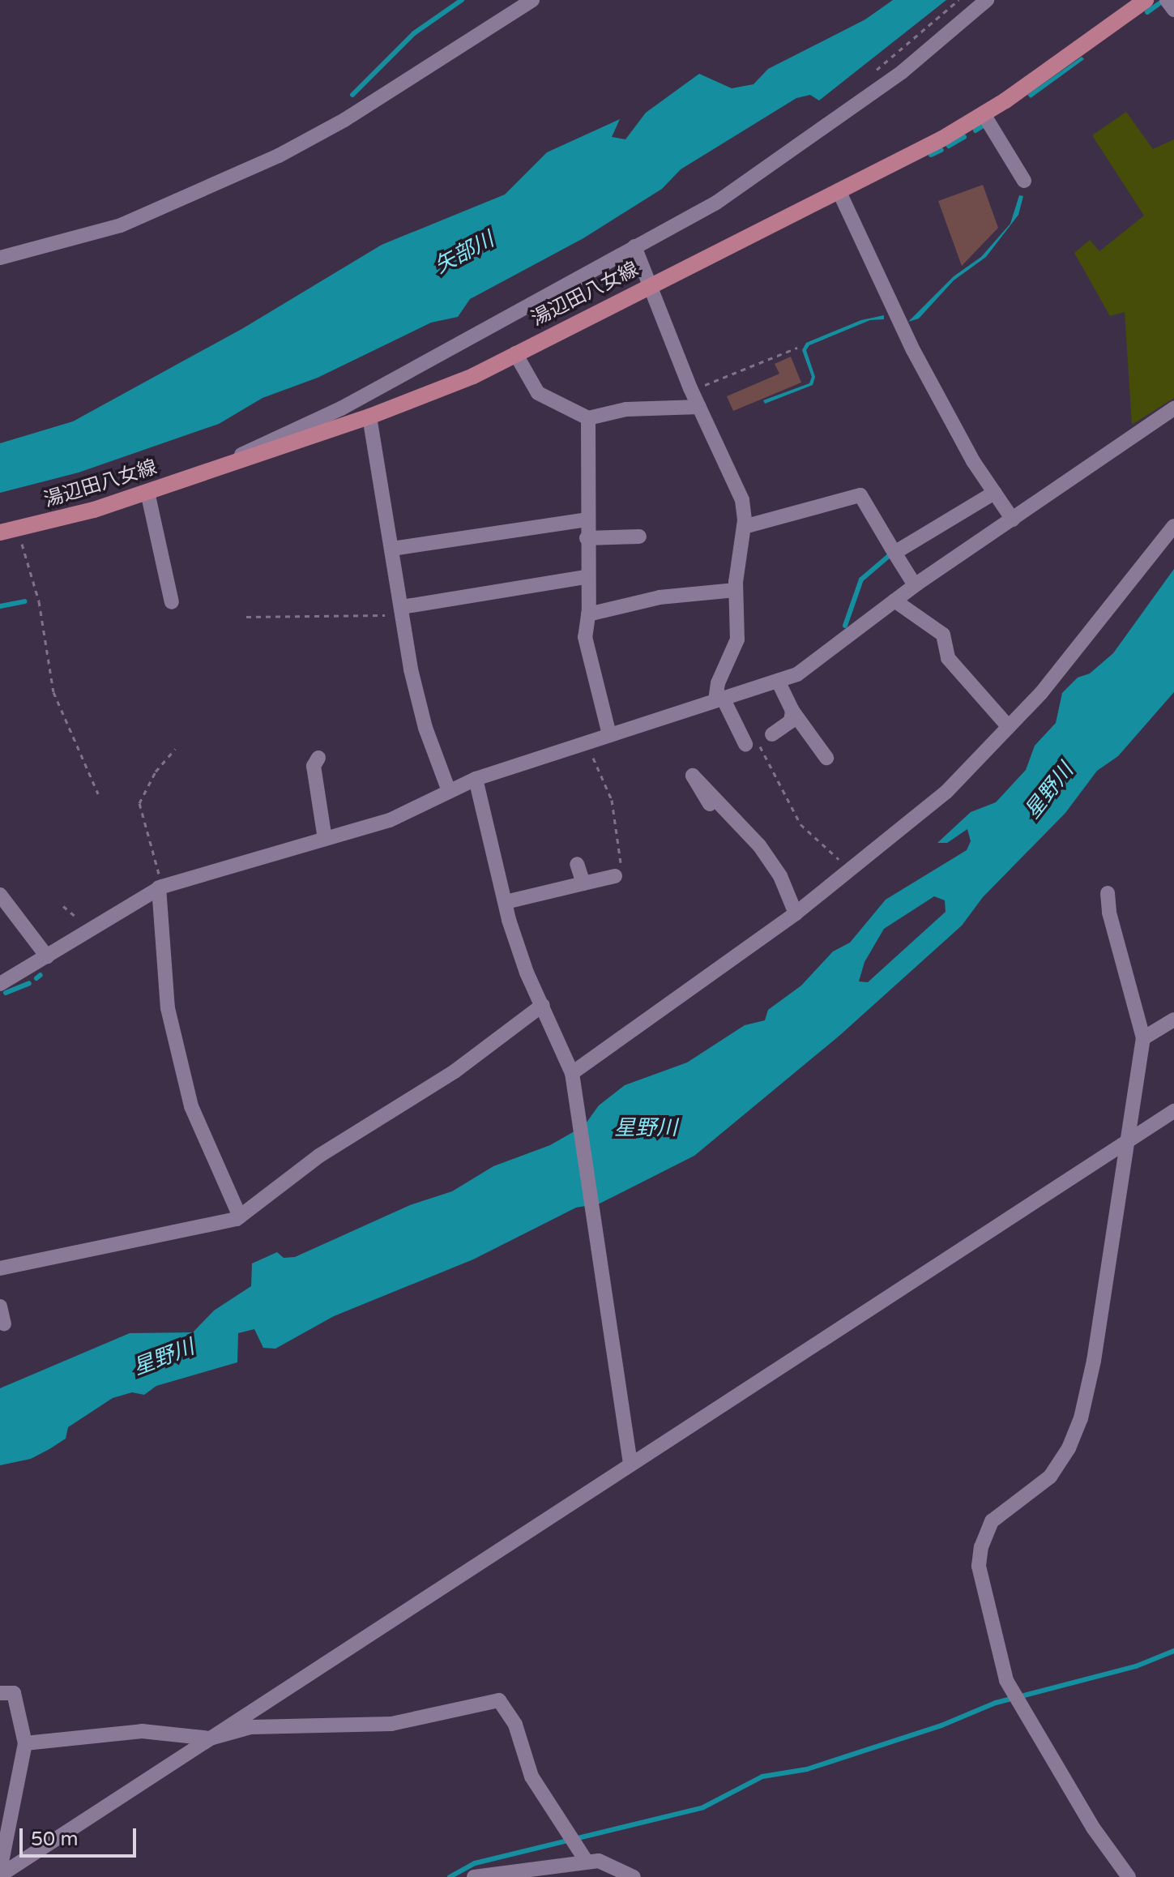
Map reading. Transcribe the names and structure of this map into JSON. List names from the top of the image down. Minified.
{"streets":{"main road":["湯辺田八女線"]},"water":["矢部川","星野川"],"scale_bar":"50 m"}
